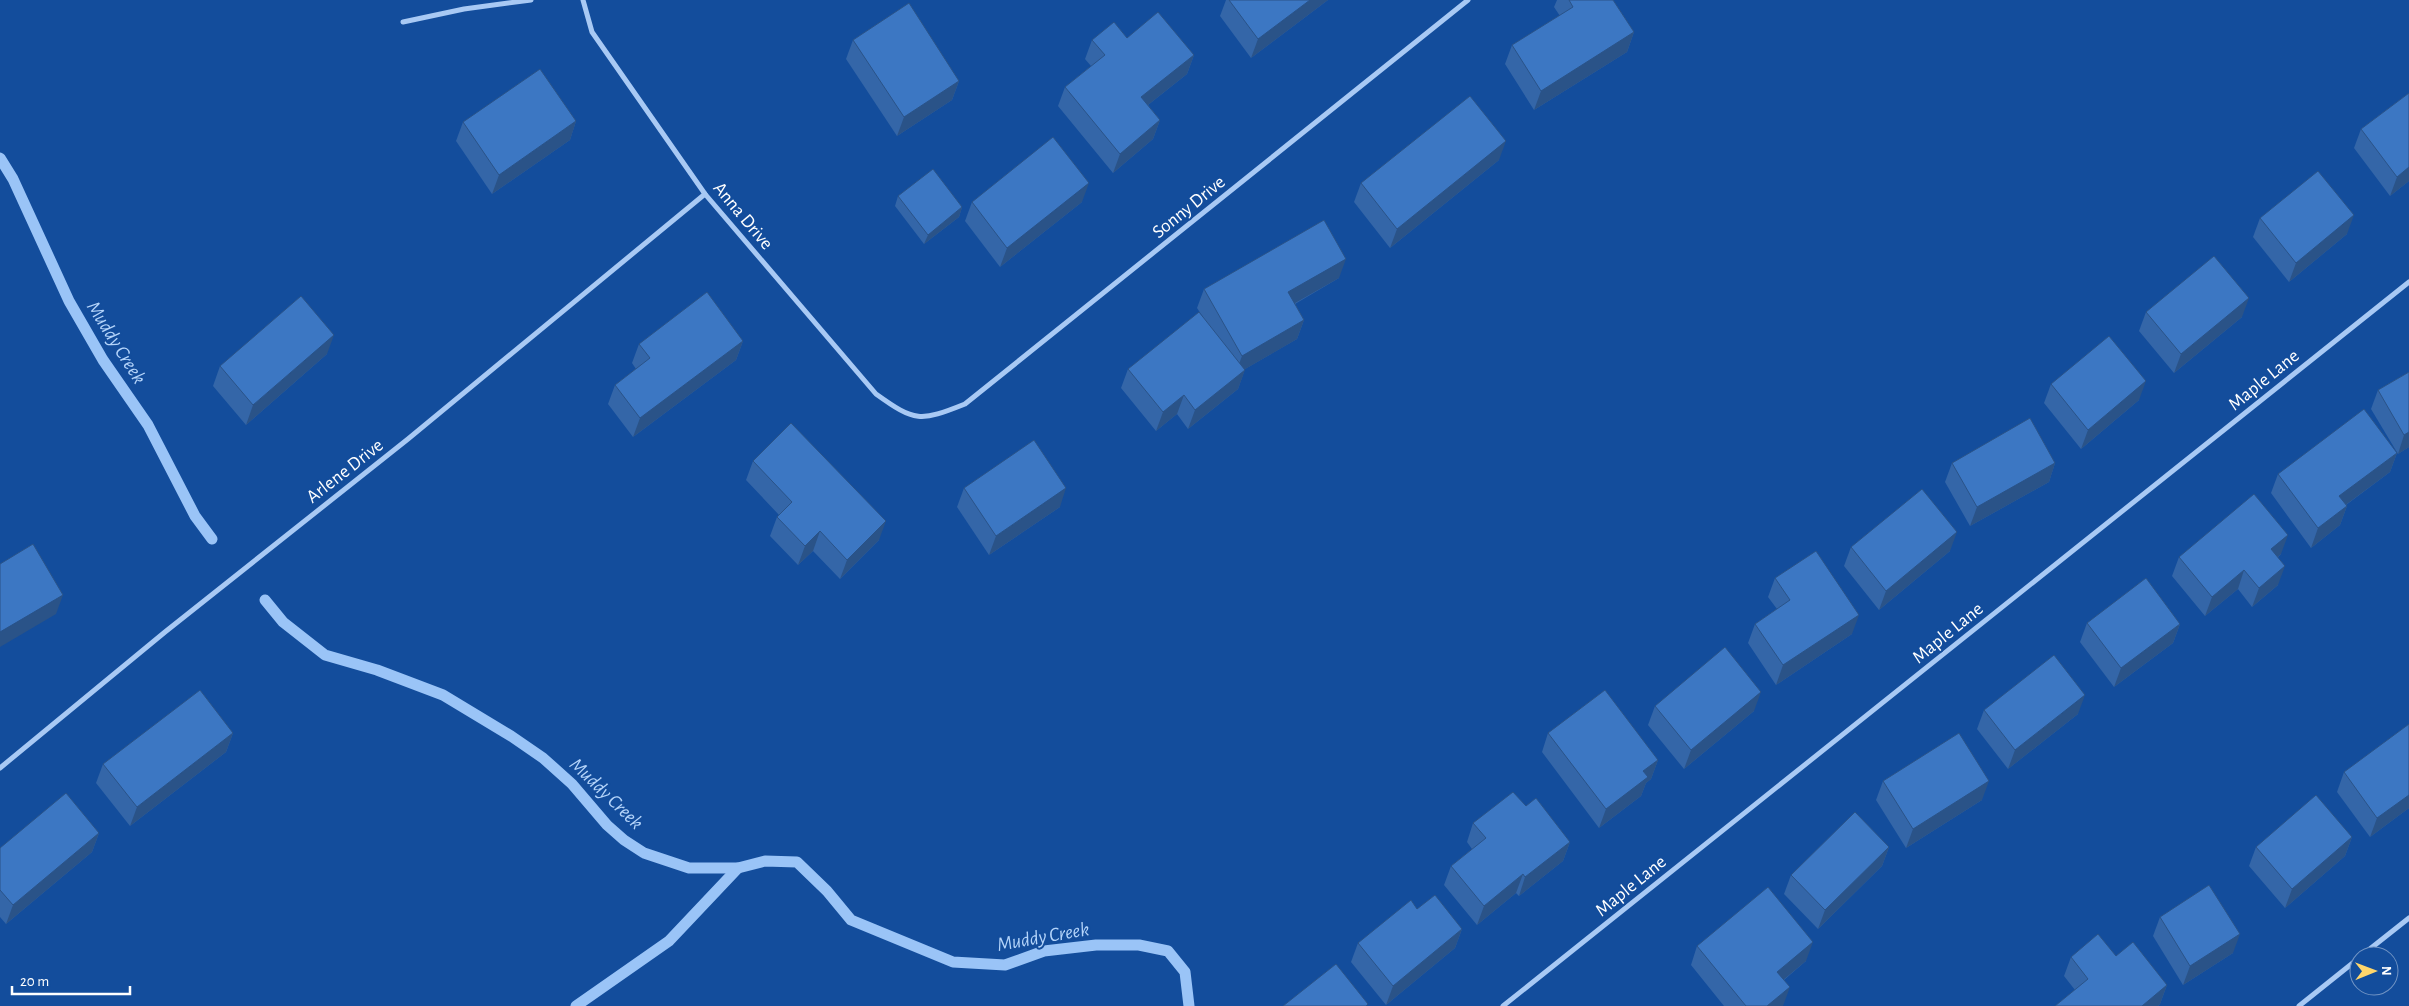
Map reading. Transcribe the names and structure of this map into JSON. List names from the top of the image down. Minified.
{"streets":{"street":["Sonny Drive","Anna Drive","Maple Lane","Arlene Drive"]},"crossings":[["Sonny Drive","Anna Drive"],["Anna Drive","Arlene Drive"]],"water":["Muddy Creek"],"scale_bar":"20 m","north":"right"}
